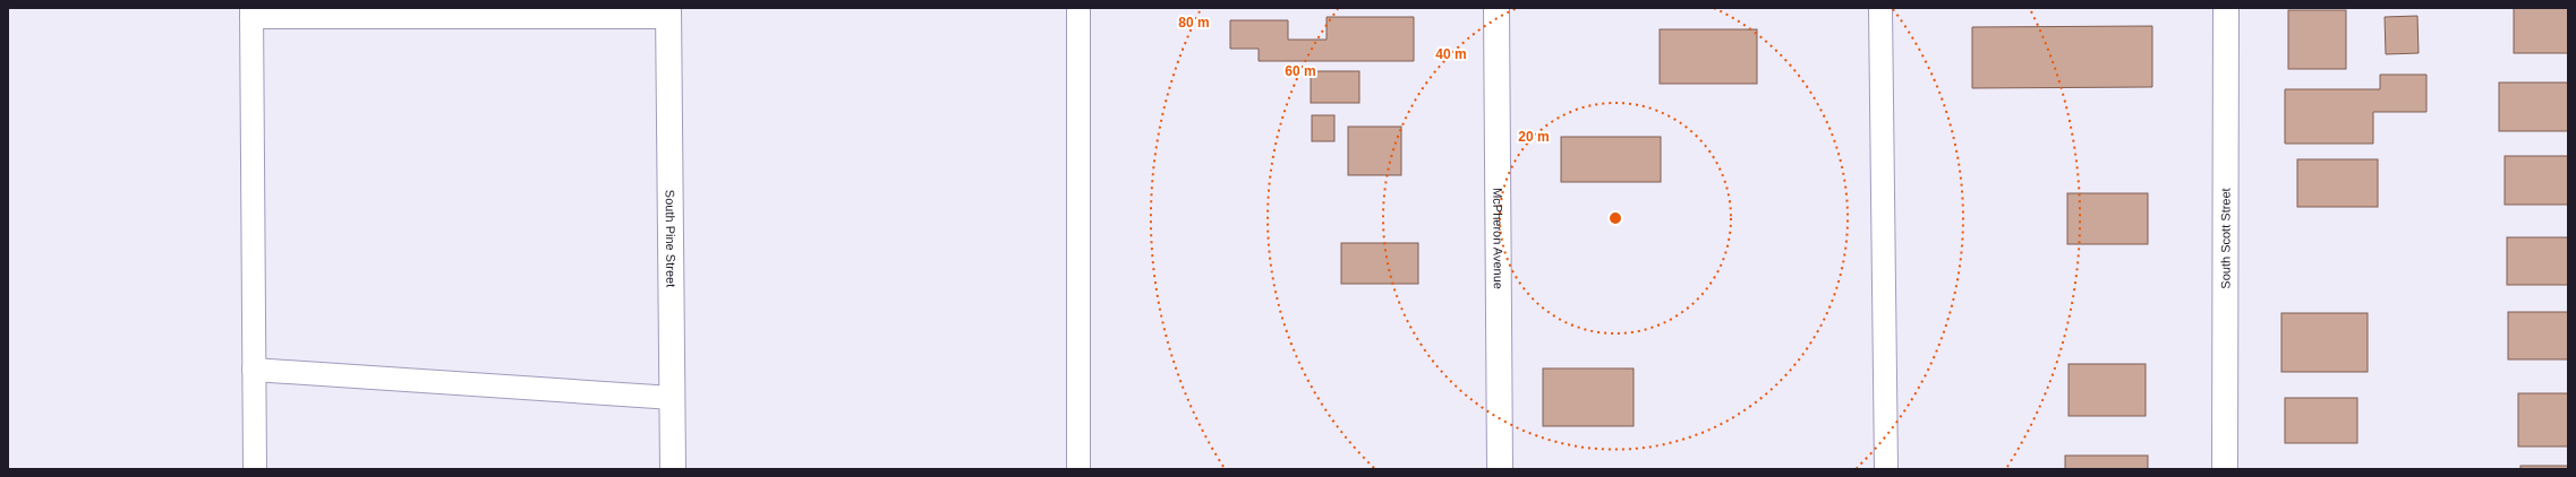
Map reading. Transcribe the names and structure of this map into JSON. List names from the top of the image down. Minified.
{"streets":{"street":["South Pine Street","McPheron Avenue","South Scott Street"]},"rings":["80 m","40 m","60 m","20 m"]}
